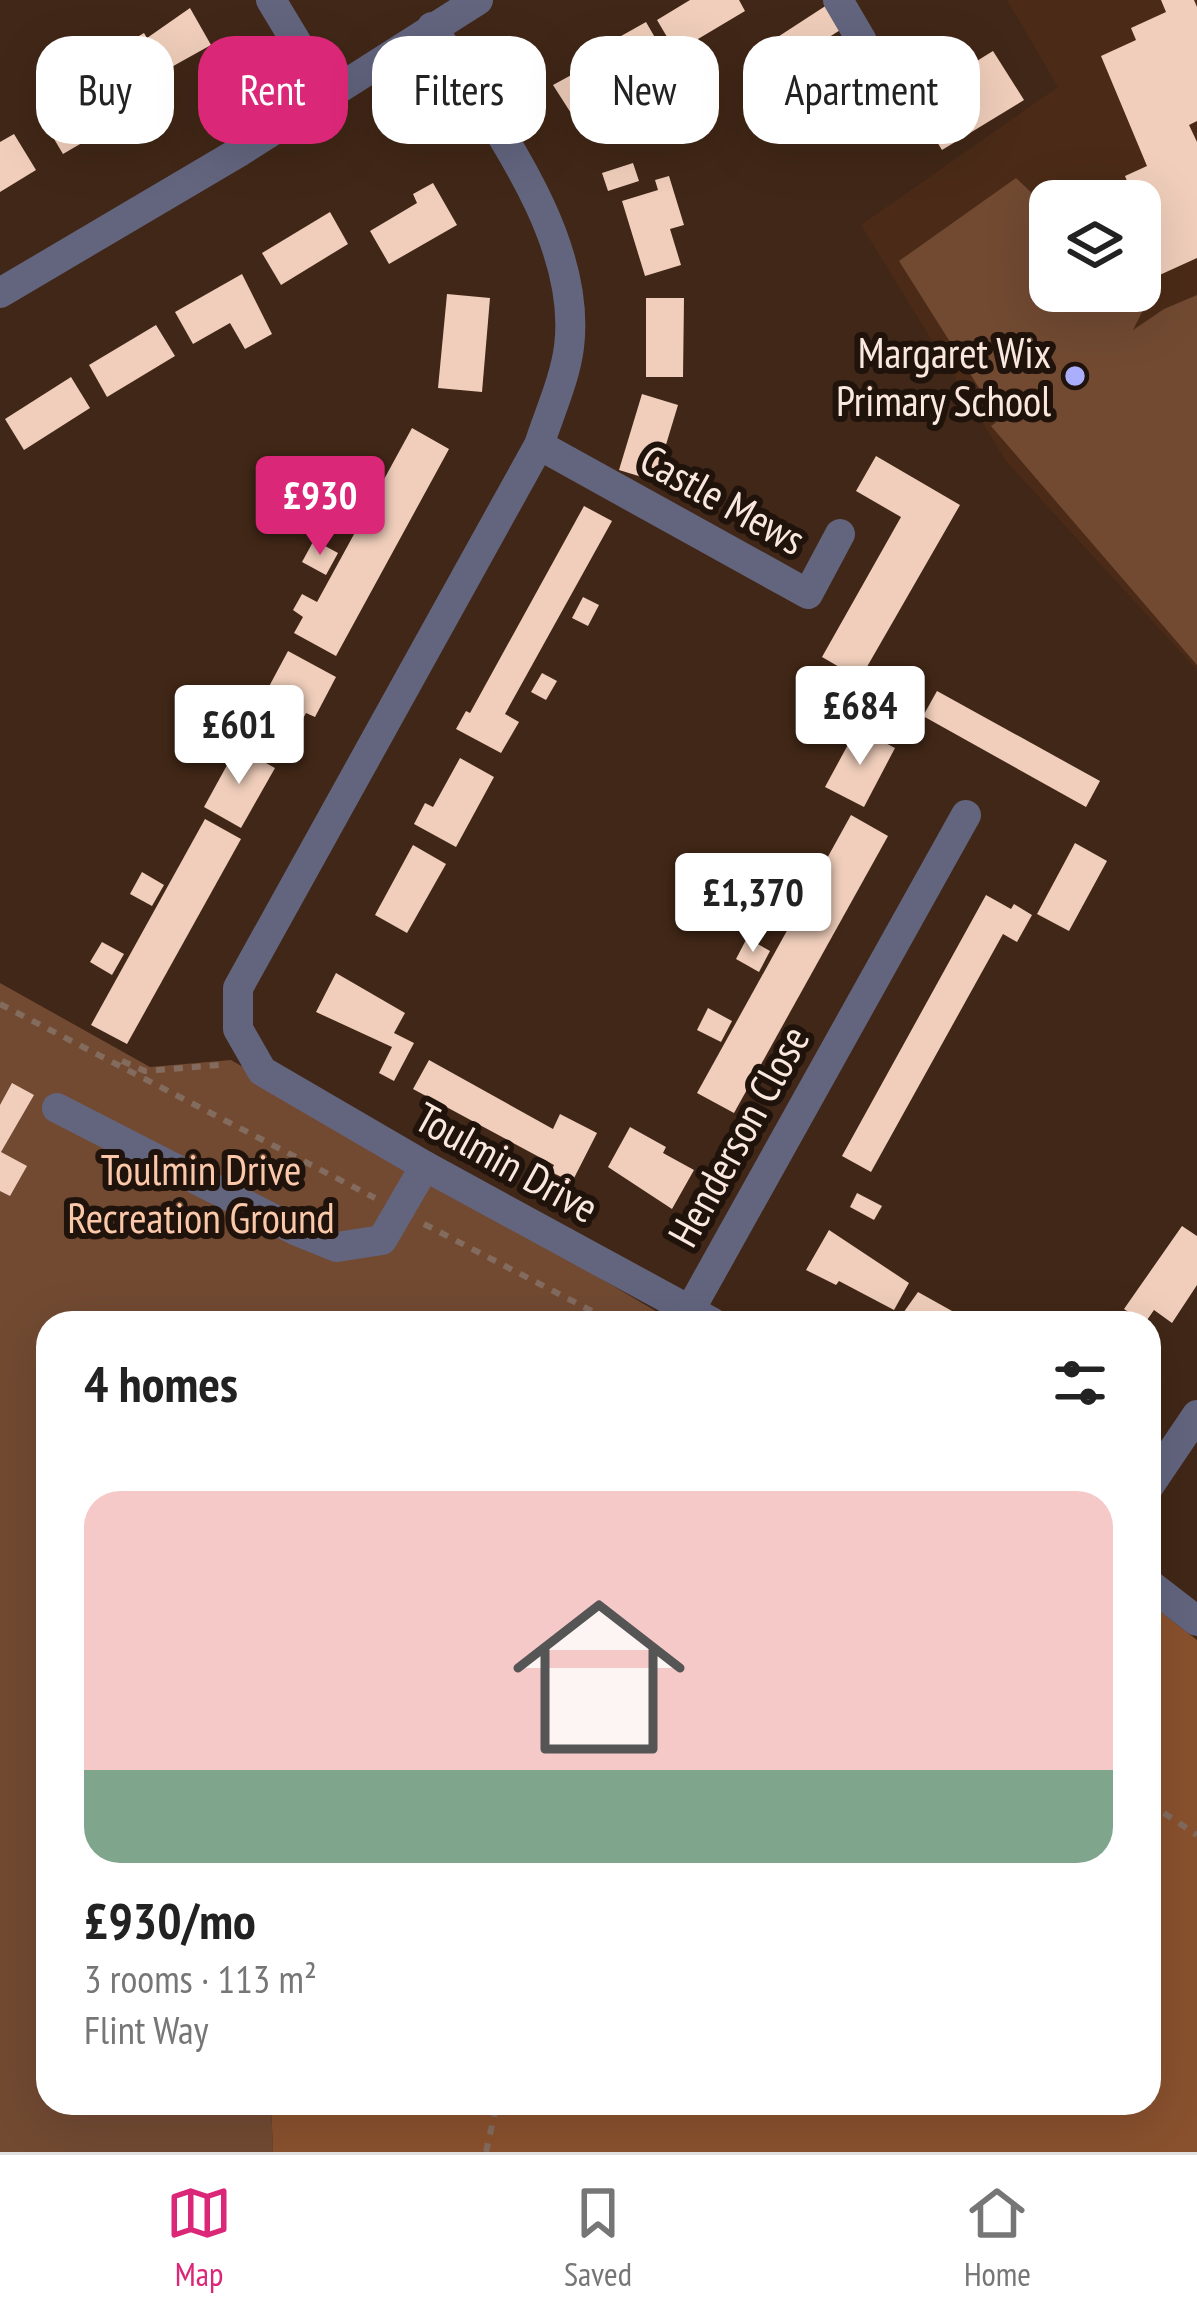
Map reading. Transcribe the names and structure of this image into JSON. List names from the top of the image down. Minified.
{"streets":{"street":["Castle Mews","Henderson Close","Toulmin Drive"]},"parks":["Toulmin Drive Recreation Ground"],"places":["Margaret Wix Primary School"],"page":{"chip":["Buy","Rent","Filters","New","Apartment"],"price":["£930","£684","£601","£1,370"],"heading":"4 homes","list":[{"name":"£930/mo","note":"3 rooms · 113 m² · Flint Way"}],"tabs":["Map","Saved","Home"]}}
